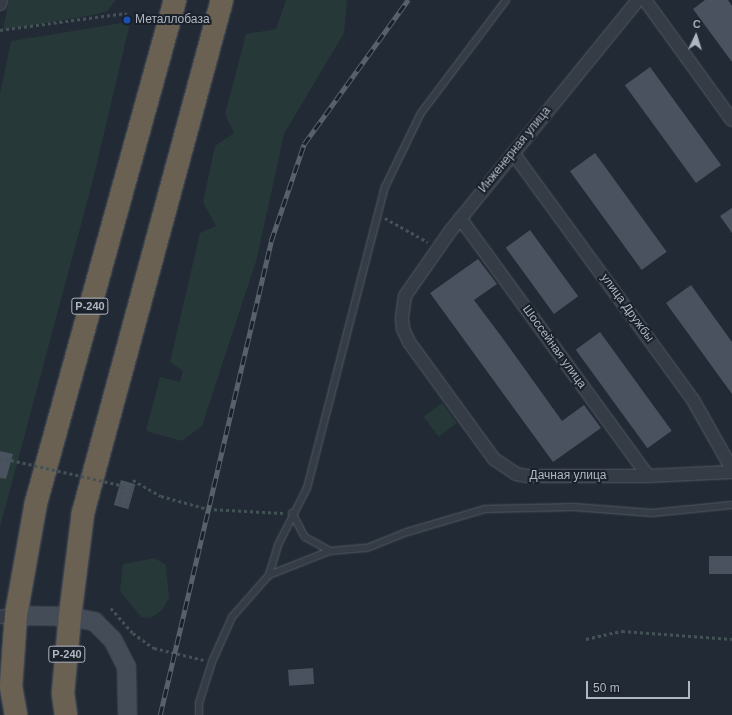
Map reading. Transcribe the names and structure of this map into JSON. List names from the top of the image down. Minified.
{"streets":{"highway":["Р-240"],"street":["Инженерная улица","улица Дружбы","Шоссейная улица","Дачная улица"]},"crossings":[["Инженерная улица","улица Дружбы"],["Инженерная улица","Шоссейная улица"],["Инженерная улица","Дачная улица"],["Шоссейная улица","Дачная улица"]],"places":["Металлобаза"],"scale_bar":"50 m","north":"top"}
